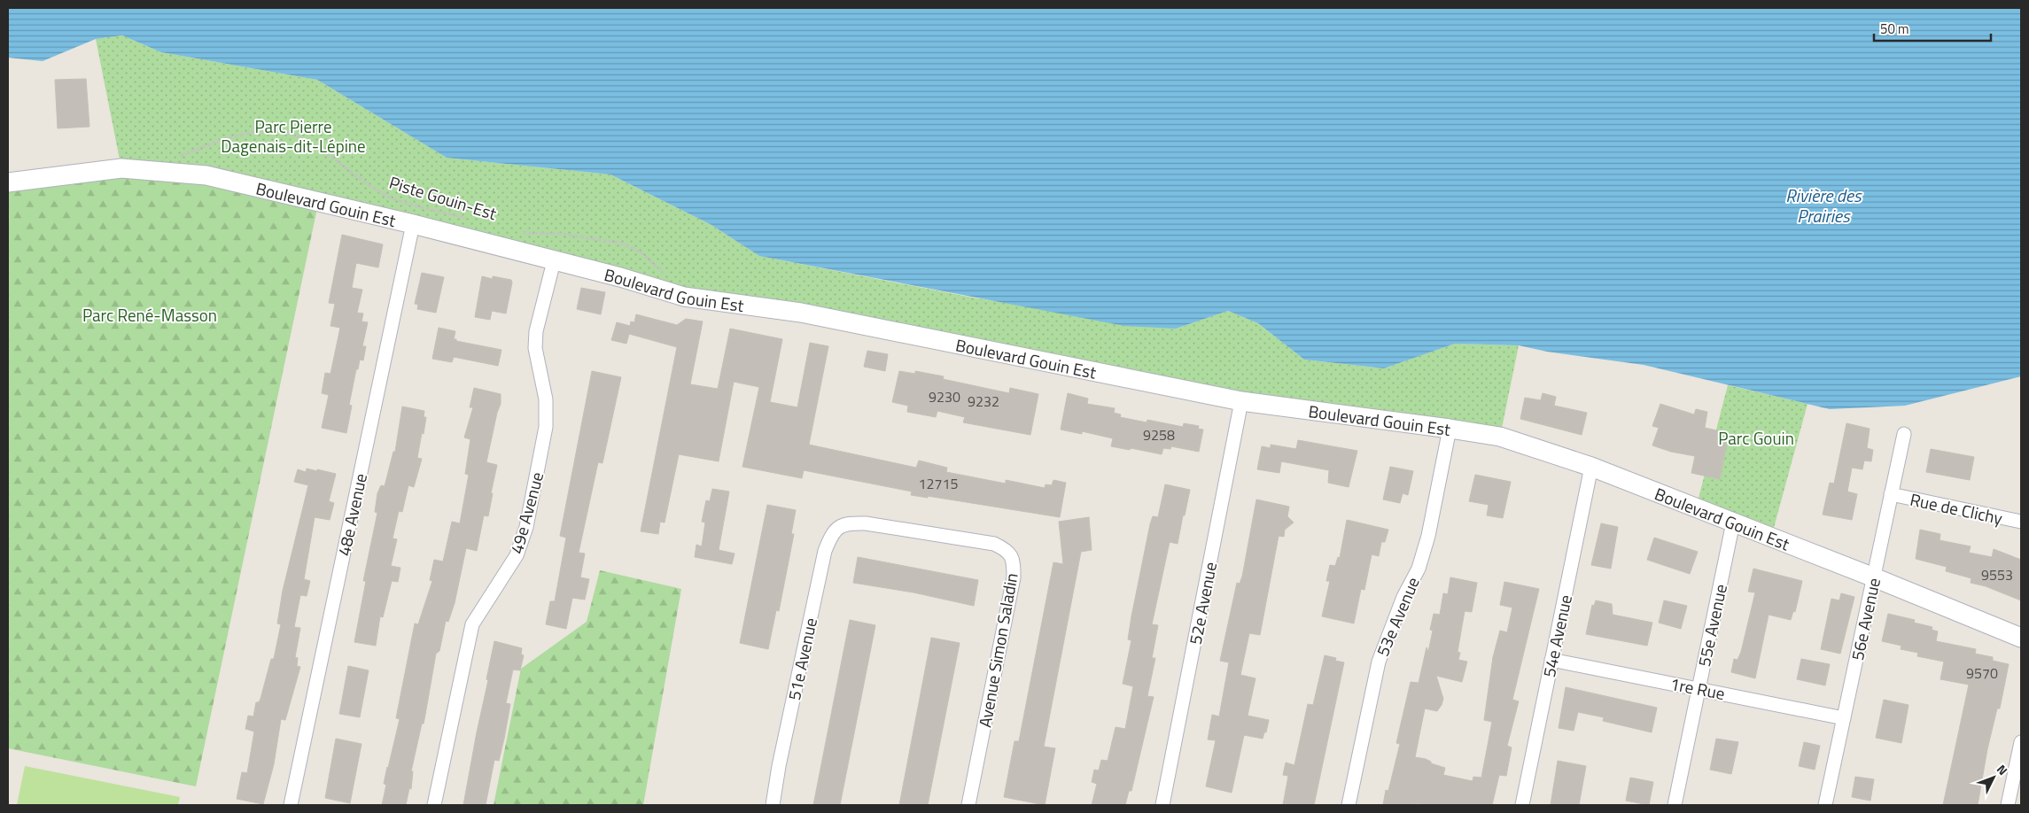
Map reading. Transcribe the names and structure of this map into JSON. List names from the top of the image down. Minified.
{"streets":{"street":["Boulevard Gouin Est","Rue de Clichy","49e Avenue","48e Avenue","52e Avenue","53e Avenue","56e Avenue","55e Avenue","54e Avenue","Avenue Simon Saladin","51e Avenue","1re Rue"],"path":["Piste Gouin-Est"]},"crossings":[["Boulevard Gouin Est","49e Avenue"],["Boulevard Gouin Est","48e Avenue"],["Boulevard Gouin Est","52e Avenue"],["Boulevard Gouin Est","53e Avenue"],["Boulevard Gouin Est","56e Avenue"],["Boulevard Gouin Est","55e Avenue"],["Boulevard Gouin Est","54e Avenue"],["Rue de Clichy","56e Avenue"],["56e Avenue","1re Rue"],["55e Avenue","1re Rue"],["54e Avenue","1re Rue"],["Avenue Simon Saladin","51e Avenue"]],"water":["Rivière des Prairies"],"parks":["Parc Pierre Dagenais-dit-Lépine","Parc René-Masson","Parc Gouin"],"house_numbers":["9230","9232","9258","12715","9553","9570"],"scale_bar":"50 m","north":"top right"}
